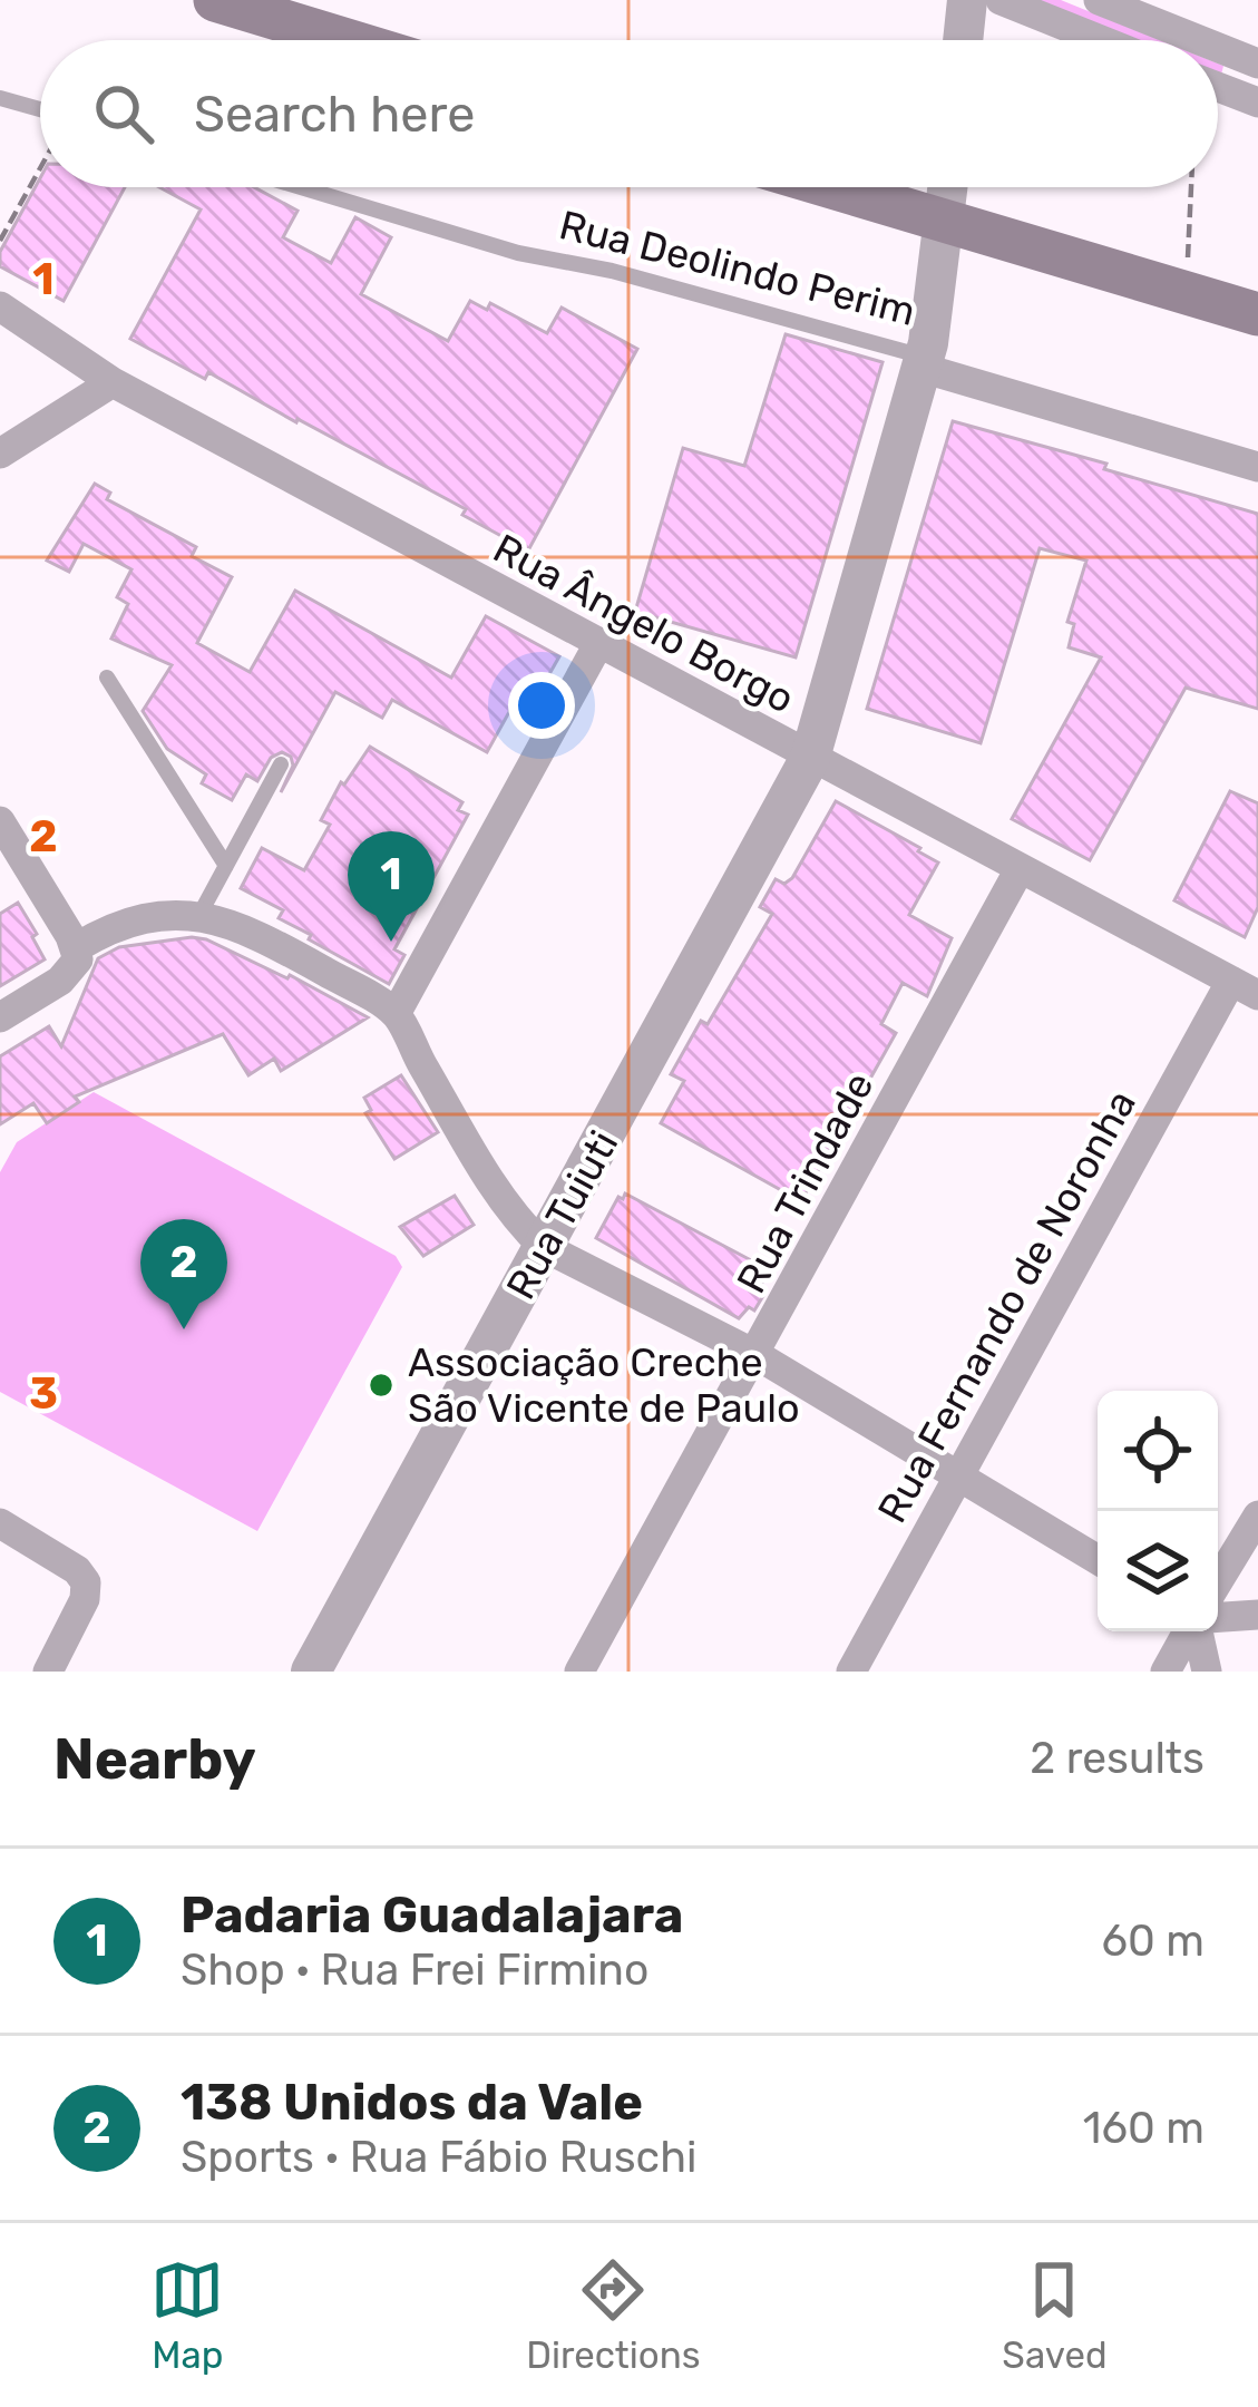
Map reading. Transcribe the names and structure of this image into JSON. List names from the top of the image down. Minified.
{"streets":{"street":["Rua Deolindo Perim","Rua Ângelo Borgo","Rua Trindade","Rua Tuiuti","Rua Fernando de Noronha"]},"crossings":[["Rua Deolindo Perim","Rua Tuiuti"],["Rua Ângelo Borgo","Rua Trindade"],["Rua Ângelo Borgo","Rua Tuiuti"],["Rua Ângelo Borgo","Rua Fernando de Noronha"]],"places":["Associação Creche São Vicente de Paulo"],"page":{"search":"Search here","pins":["1","2"],"heading":["Nearby","2 results"],"list":[{"mark":"1","name":"Padaria Guadalajara","note":"Shop · Rua Frei Firmino","value":"60 m"},{"mark":"2","name":"138 Unidos da Vale","note":"Sports · Rua Fábio Ruschi","value":"160 m"}],"nav":["Map","Directions","Saved"]},"grid":{"rows":["1","2","3"]}}
